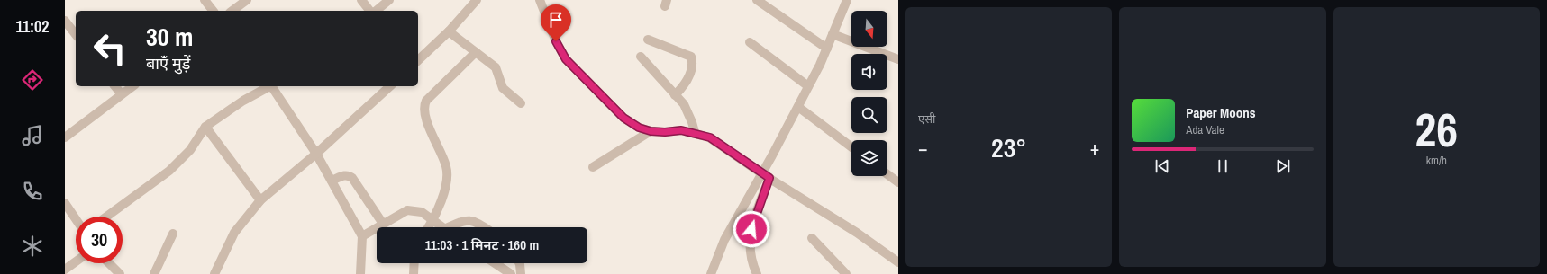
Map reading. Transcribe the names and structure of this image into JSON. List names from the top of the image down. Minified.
{"north":"bottom","page":{"tabs":"11:02","tile":["एसी",["26","km/h"]],"turn":["30 m","बाएँ मुड़ें"],"song":["Paper Moons","Ada Vale"],"heat":["−","23°","+"],"limit":"30","trip":"11:03 · 1 मिनट · 160 m"}}
